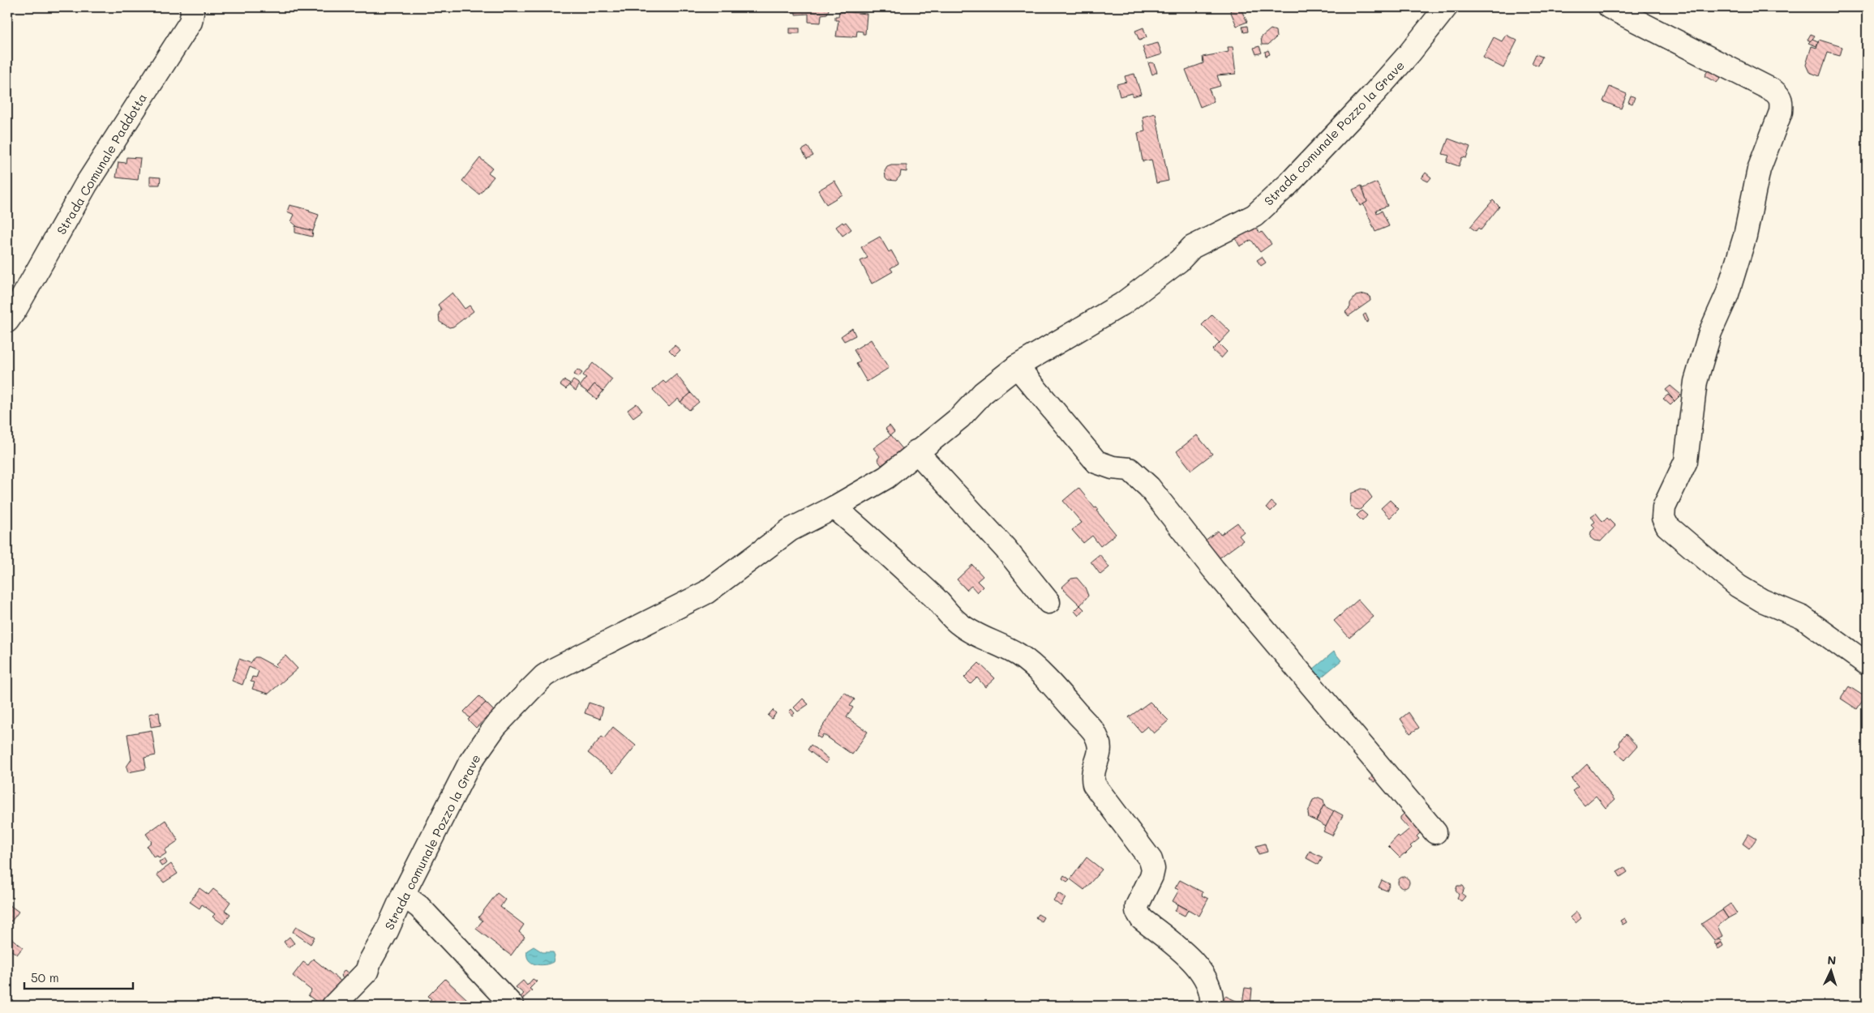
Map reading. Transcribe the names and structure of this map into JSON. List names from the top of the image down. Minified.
{"streets":{"street":["Strada comunale Pozzo la Grave","Strada Comunale Paddotta"]},"scale_bar":"50 m","north":"top"}
